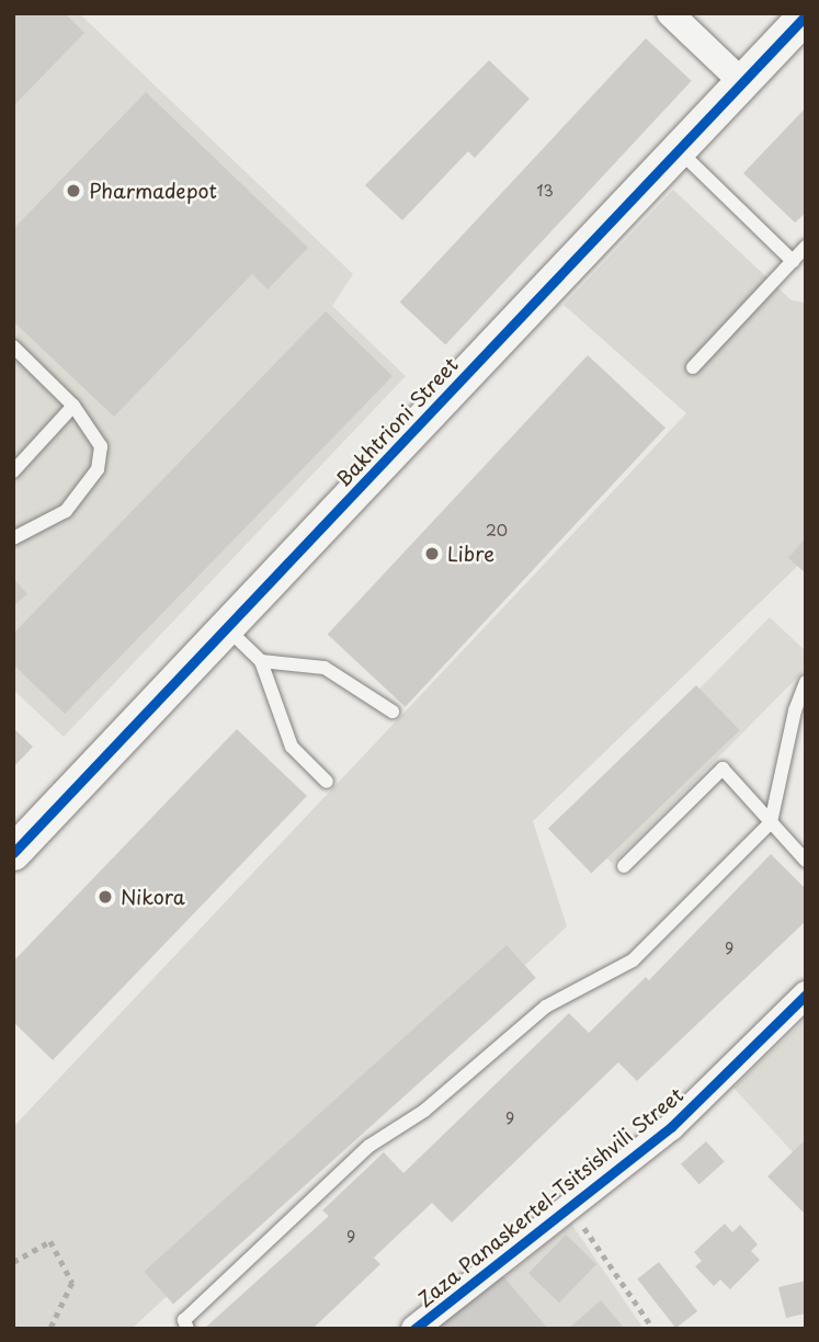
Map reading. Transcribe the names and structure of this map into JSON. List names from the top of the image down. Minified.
{"streets":{"street":["Bakhtrioni Street","Zaza Panaskertel-Tsitsishvili Street"]},"places":["Pharmadepot","Libre","Nikora"],"house_numbers":["13","20","9","9","9"]}
